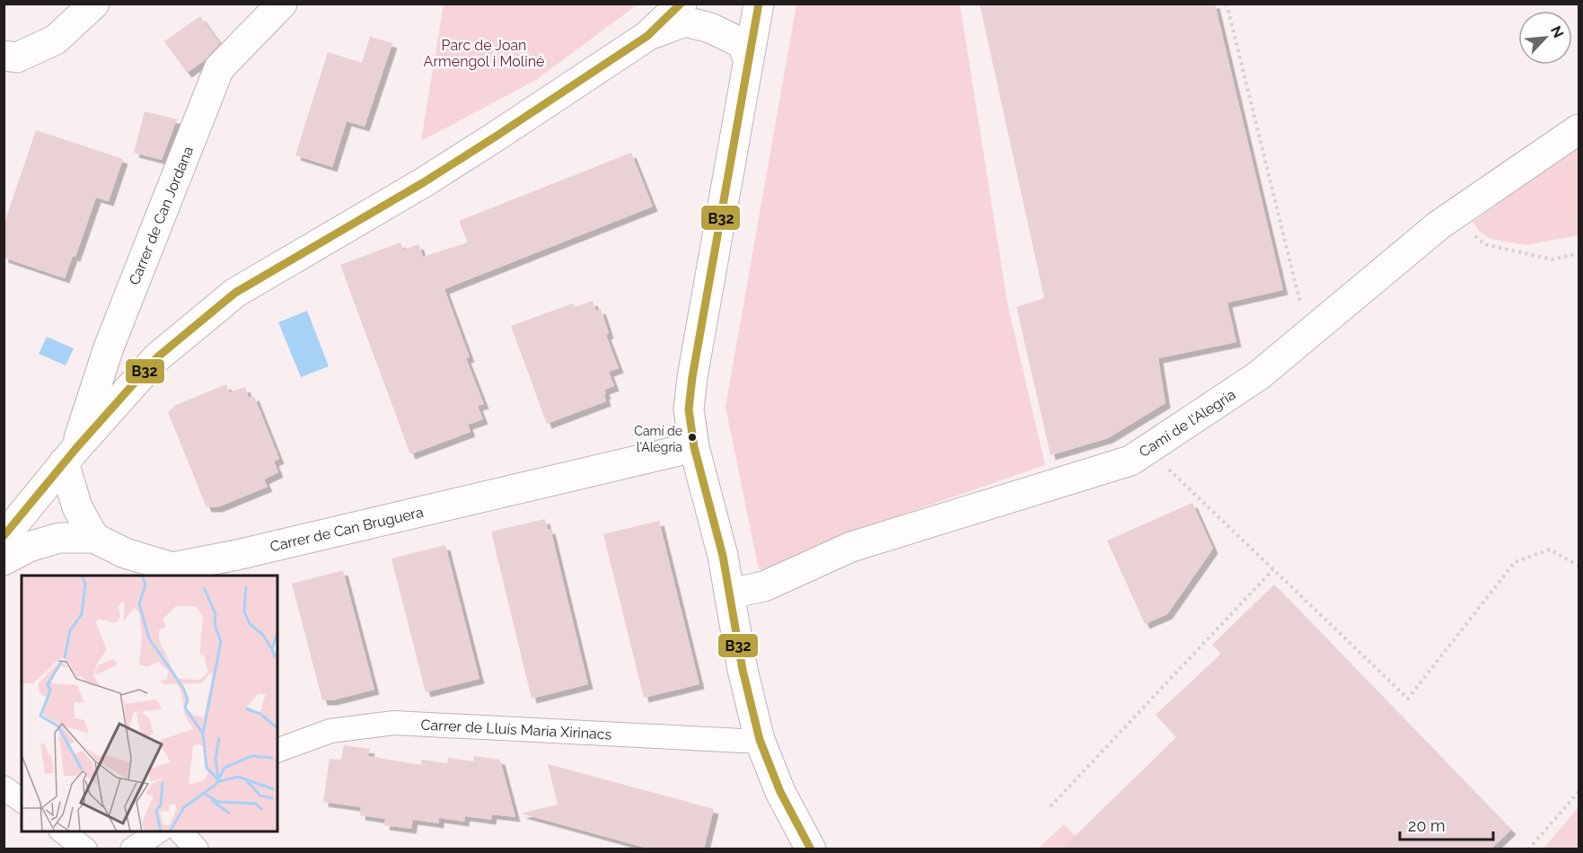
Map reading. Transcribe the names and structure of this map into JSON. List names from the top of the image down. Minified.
{"streets":{"street":["Carrer de Can Jordana","Camí de l'Alegria","Carrer de Can Bruguera","Carrer de Lluís Maria Xirinacs"]},"parks":["Parc de Joan Armengol i Moliné"],"places":["Camí de l'Alegria"],"lines":["transit line B32"],"scale_bar":"20 m","north":"top right"}
